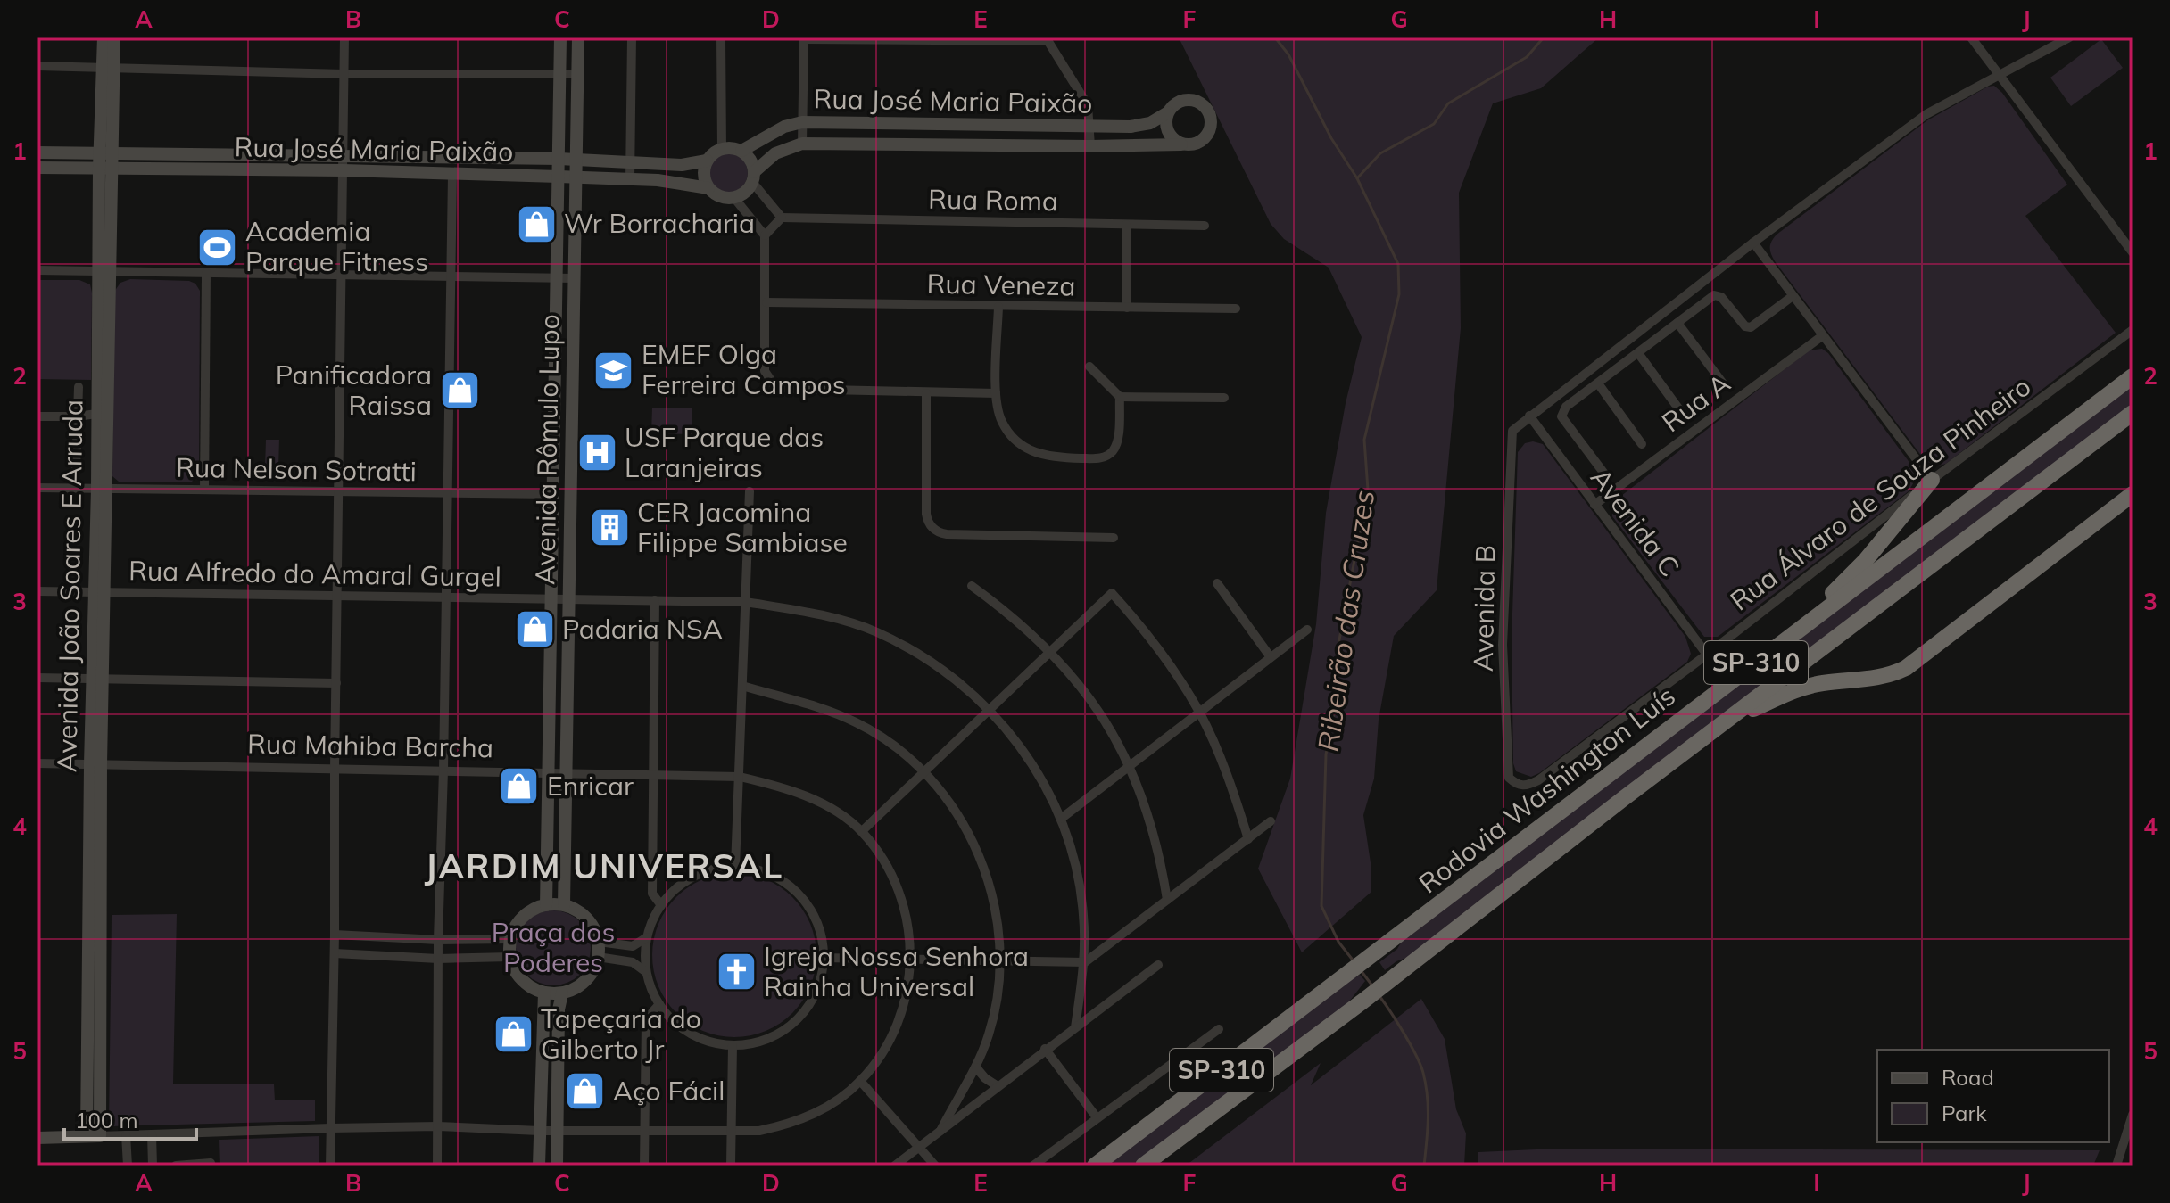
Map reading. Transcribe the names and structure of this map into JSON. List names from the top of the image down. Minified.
{"streets":{"highway":["SP-310","Rodovia Washington Luís"],"street":["Rua José Maria Paixão","Rua Roma","Rua Veneza","Rua A","Avenida Rômulo Lupo","Rua Nelson Sotratti","Rua Álvaro de Souza Pinheiro","Avenida C","Rua Alfredo do Amaral Gurgel","Avenida João Soares E Arruda","Avenida B","Rua Mahiba Barcha"]},"crossings":[["Rua José Maria Paixão","Avenida Rômulo Lupo"],["Rua José Maria Paixão","Avenida João Soares E Arruda"],["Rua A","Avenida C"],["Avenida Rômulo Lupo","Rua Nelson Sotratti"],["Avenida Rômulo Lupo","Rua Alfredo do Amaral Gurgel"],["Avenida Rômulo Lupo","Rua Mahiba Barcha"],["Rua Nelson Sotratti","Avenida João Soares E Arruda"],["Rua Álvaro de Souza Pinheiro","Avenida C"],["Rua Álvaro de Souza Pinheiro","Avenida B"],["Avenida C","Avenida B"],["Rua Alfredo do Amaral Gurgel","Avenida João Soares E Arruda"],["Avenida João Soares E Arruda","Rua Mahiba Barcha"]],"districts":["JARDIM UNIVERSAL"],"water":["Ribeirão das Cruzes"],"parks":["Praça dos Poderes"],"places":{"shop":["Wr Borracharia","Panificadora Raissa","Padaria NSA","Enricar","Tapeçaria do Gilberto Jr","Aço Fácil"],"sports":["Academia Parque Fitness"],"school or university":["EMEF Olga Ferreira Campos"],"hospital":["USF Parque das Laranjeiras"],"building":["CER Jacomina Filippe Sambiase"],"church":["Igreja Nossa Senhora Rainha Universal"]},"legend":["Road","Park"],"scale_bar":"100 m","grid":{"columns":["A","B","C","D","E","F","G","H","I","J"],"rows":["1","2","3","4","5"]}}
